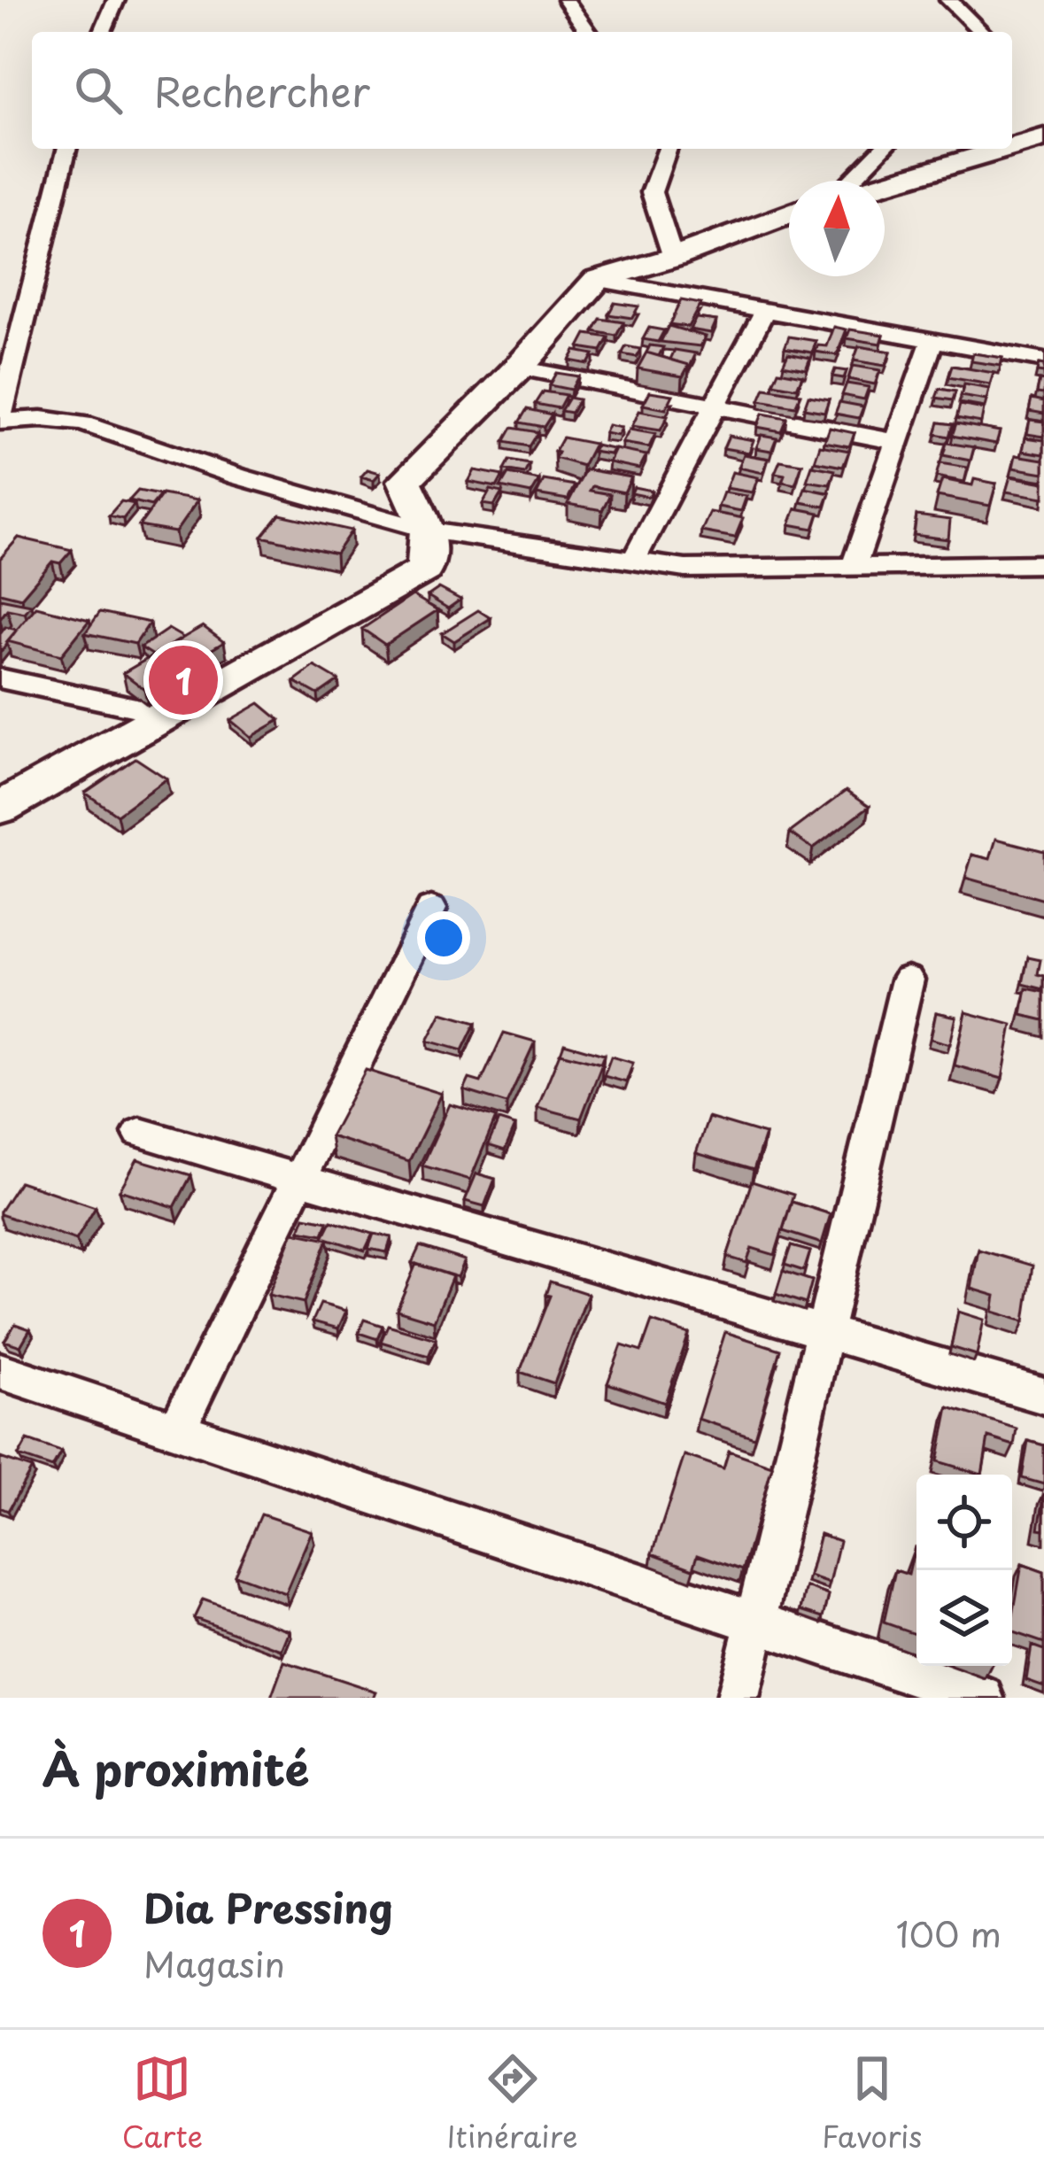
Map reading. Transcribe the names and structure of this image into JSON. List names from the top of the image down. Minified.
{"north":"top","page":{"search":"Rechercher","pins":"1","heading":"À proximité","list":[{"mark":"1","name":"Dia Pressing","note":"Magasin","value":"100 m"}],"nav":["Carte","Itinéraire","Favoris"]}}
